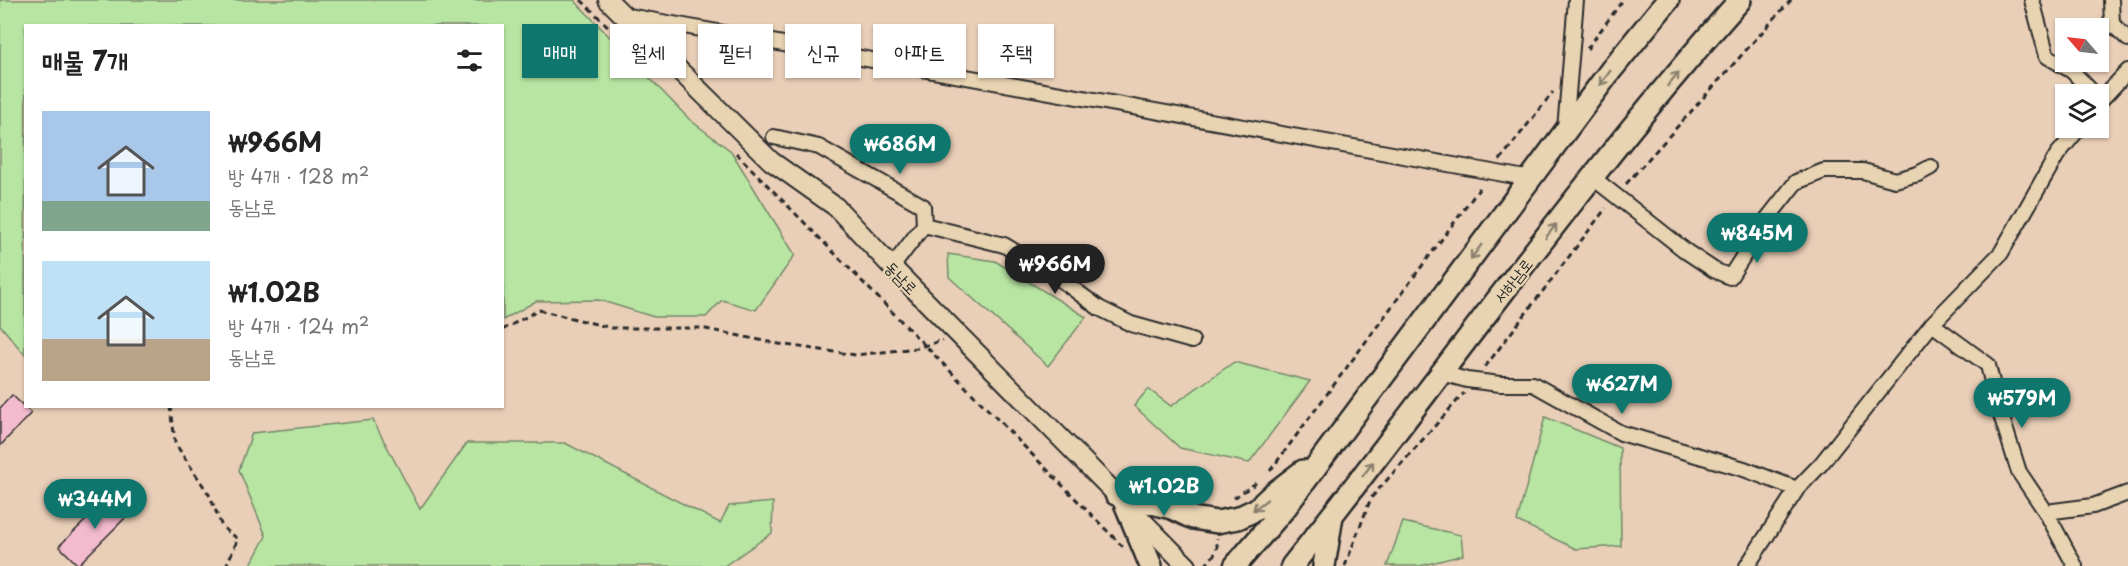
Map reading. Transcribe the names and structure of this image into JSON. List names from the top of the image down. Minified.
{"streets":{"main road":["동남로","서하남로"]},"north":"top left","page":{"chip":["매매","월세","필터","신규","아파트","주택"],"heading":"매물 7개","list":[{"name":"₩966M","note":"방 4개 · 128 m² · 동남로"},{"name":"₩1.02B","note":"방 4개 · 124 m² · 동남로"}],"price":["₩686M","₩845M","₩966M","₩627M","₩579M","₩1.02B","₩344M"]}}
